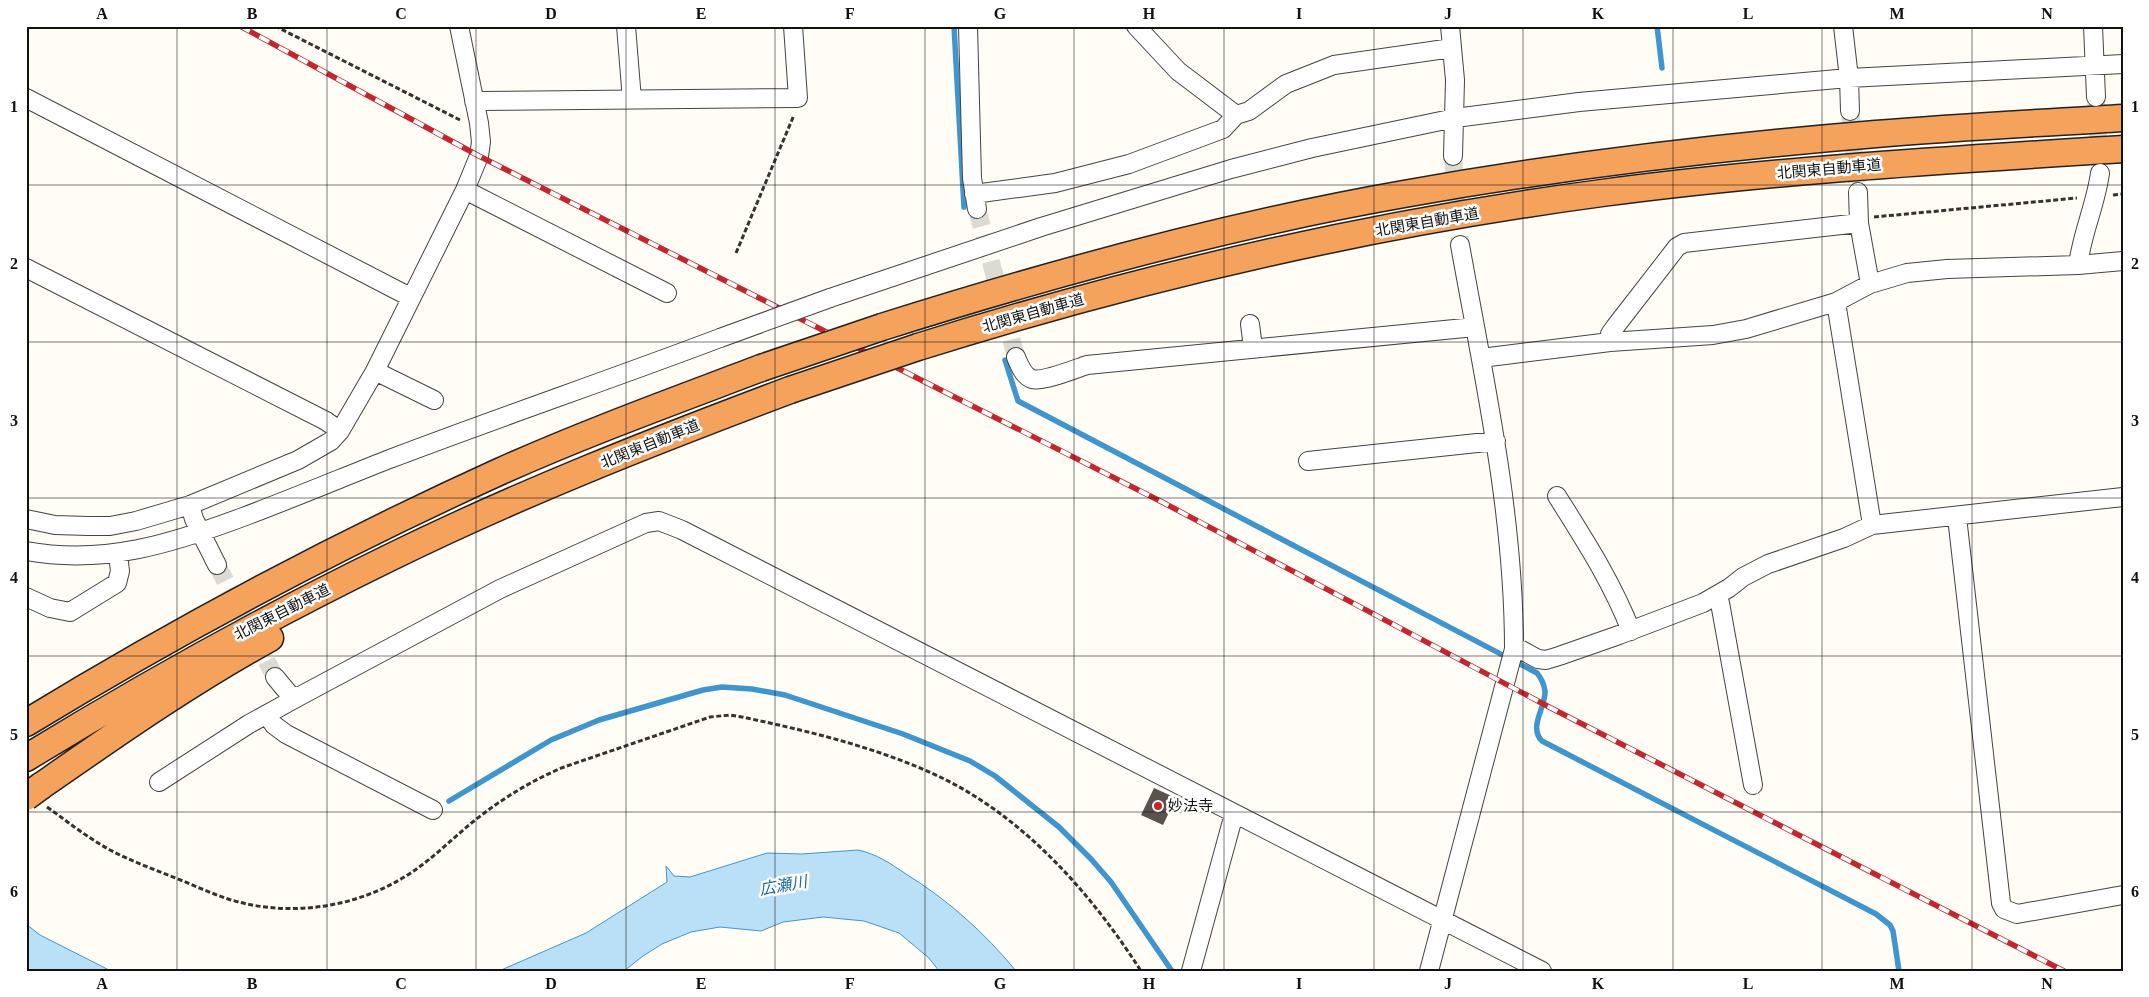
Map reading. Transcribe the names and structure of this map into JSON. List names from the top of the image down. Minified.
{"streets":{"highway":["北関東自動車道"]},"water":["広瀬川"],"places":["妙法寺"],"grid":{"columns":["A","B","C","D","E","F","G","H","I","J","K","L","M","N"],"rows":["1","2","3","4","5","6"]}}
